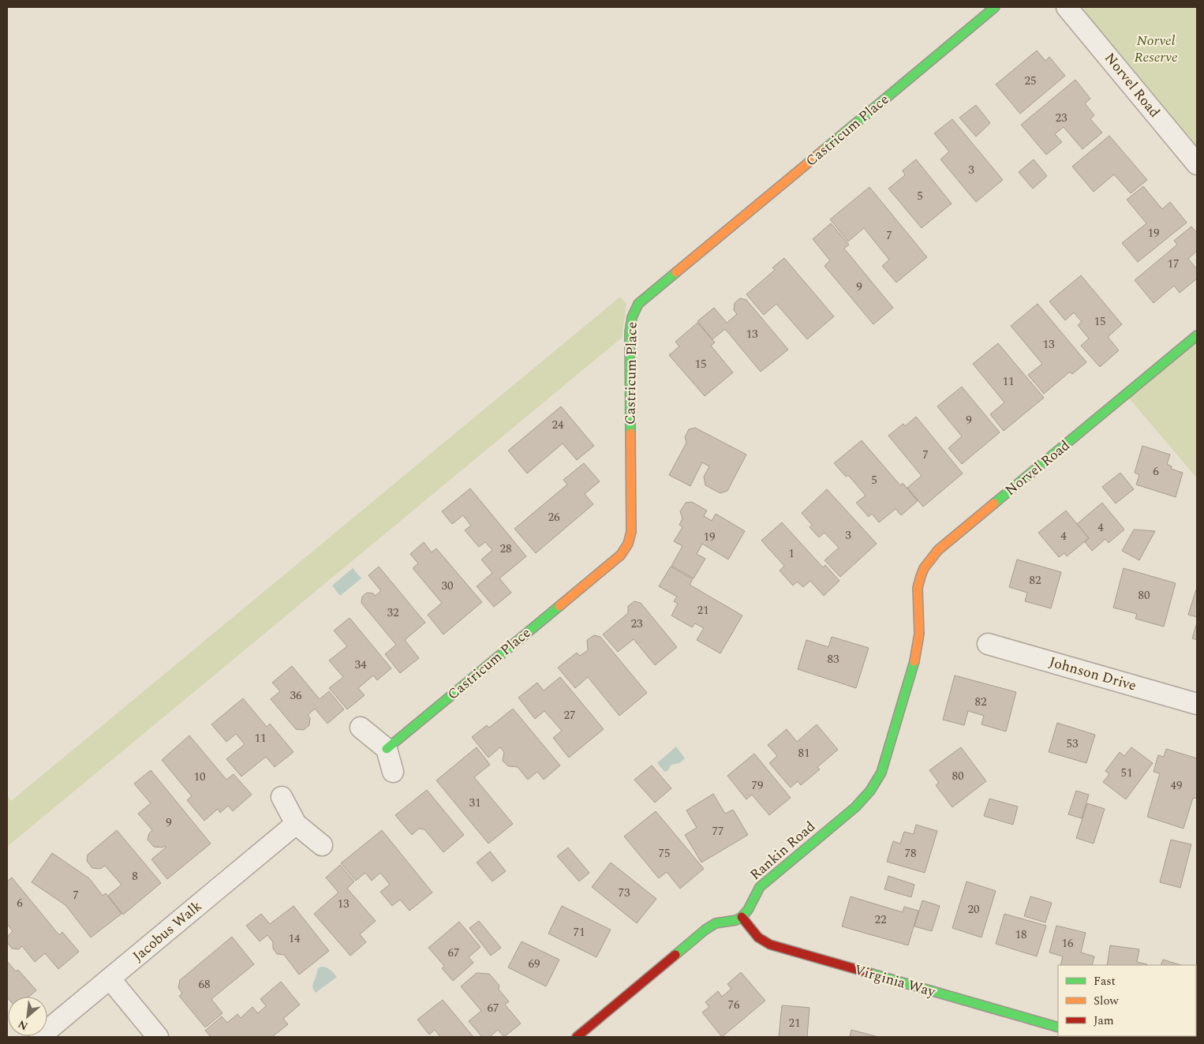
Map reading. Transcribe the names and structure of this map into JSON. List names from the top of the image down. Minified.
{"streets":{"street":["Norvel Road","Castricum Place","Johnson Drive","Rankin Road","Jacobus Walk","Virginia Way"]},"crossings":[["Norvel Road","Rankin Road"],["Rankin Road","Virginia Way"]],"parks":["Norvel Reserve"],"house_numbers":["25","23","3","5","19","7","17","9","15","13","13","15","11","9","24","7","6","5","26","4","3","4","19","28","1","82","30","80","21","32","23","83","34","36","82","27","11","53","81","51","80","10","79","49","31","9","77","75","78","8","73","7","6","13","20","22","71","18","14","16","67","69","68","76","67","21"],"legend":["Fast","Slow","Jam"],"north":"bottom left"}
